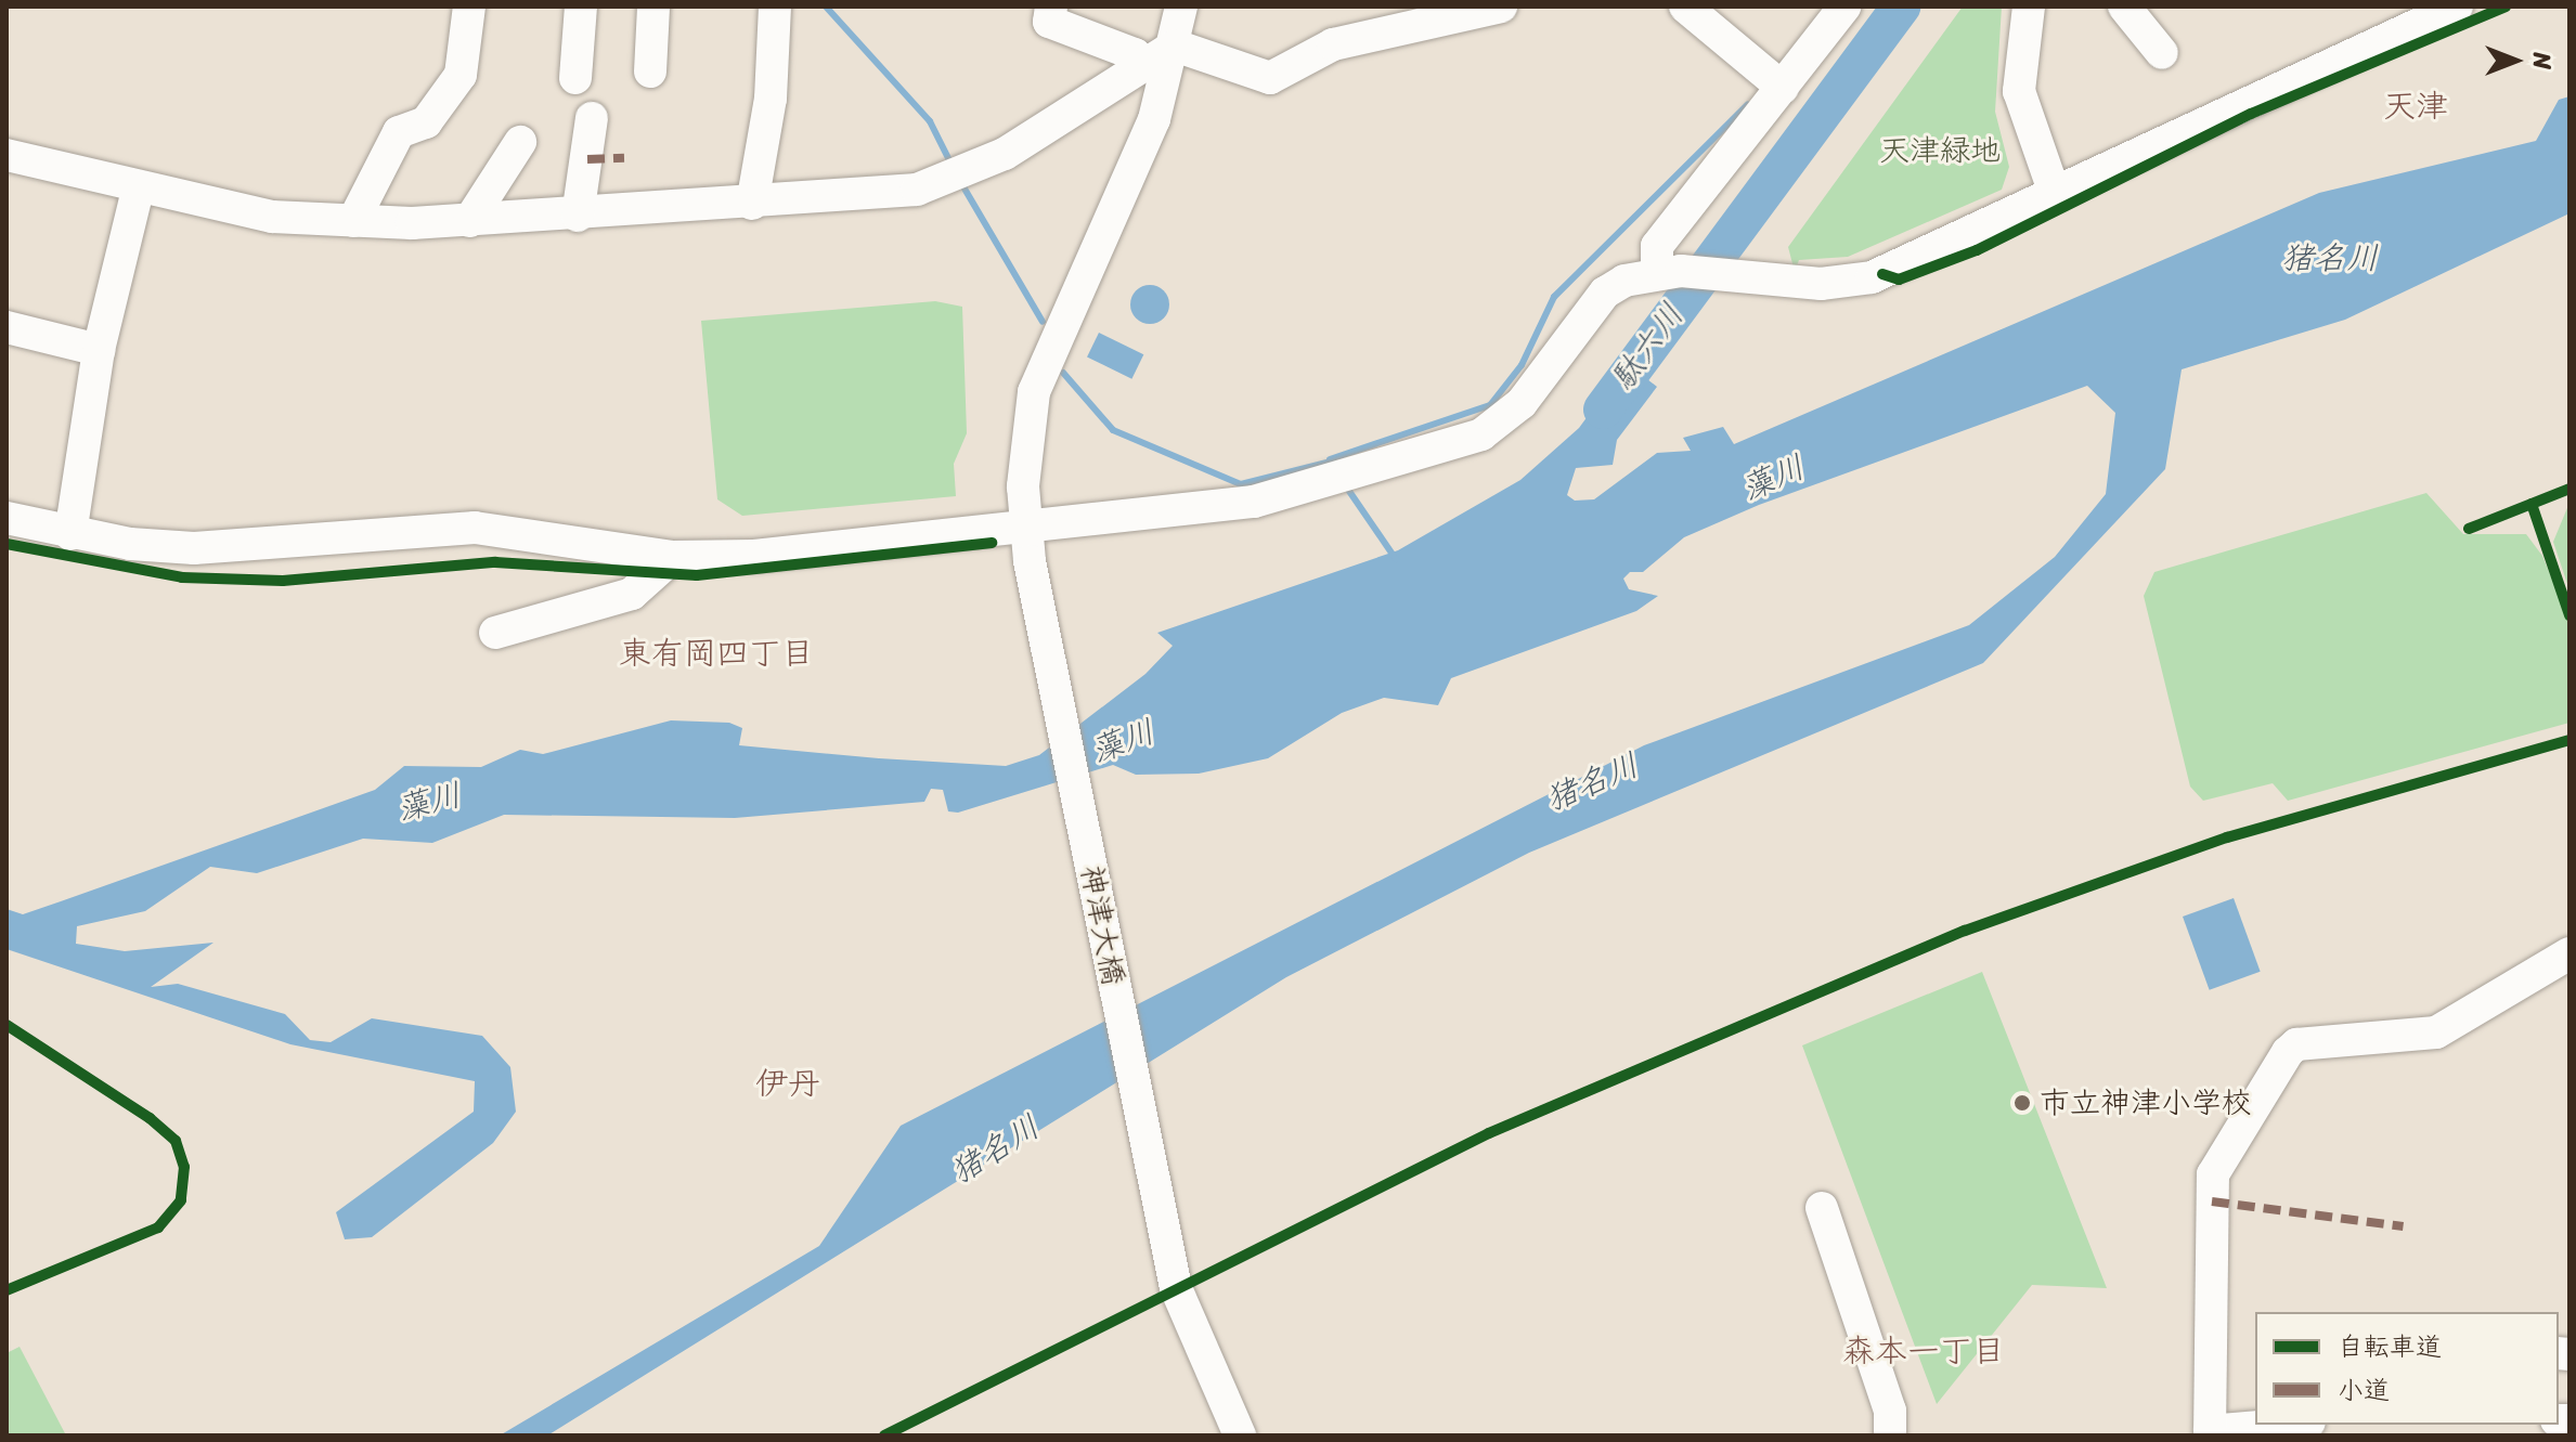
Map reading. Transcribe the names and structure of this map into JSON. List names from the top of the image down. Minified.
{"streets":{"street":["神津大橋"]},"districts":["天津","東有岡四丁目","伊丹","森本一丁目"],"water":["猪名川","駄六川","藻川"],"parks":["天津緑地"],"places":["市立神津小学校"],"legend":["自転車道","小道"],"north":"right"}
